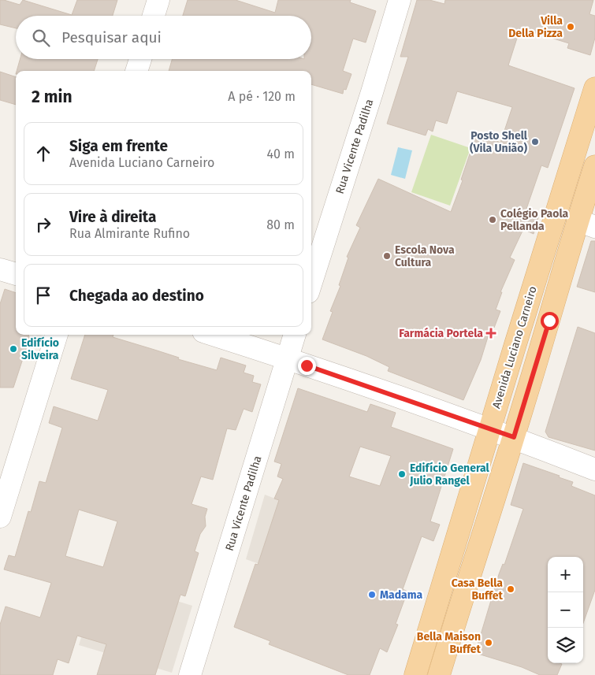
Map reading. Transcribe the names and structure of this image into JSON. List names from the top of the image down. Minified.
{"streets":{"main road":["Avenida Luciano Carneiro"],"street":["Rua Vicente Padilha"]},"places":{"other":["Villa Della Pizza","Posto Shell (Vila União)","Colégio Paola Pellanda","Escola Nova Cultura","Edifício Silveira","Edifício General Julio Rangel","Casa Bella Buffet","Madama","Bella Maison Buffet"],"health":["Farmácia Portela"]},"page":{"search":"Pesquisar aqui","heading":["2 min","A pé · 120 m"],"list":[["Siga em frente","Avenida Luciano Carneiro","40 m"],["Vire à direita","Rua Almirante Rufino","80 m"],"Chegada ao destino"],"map_buttons":["+","−"]}}
